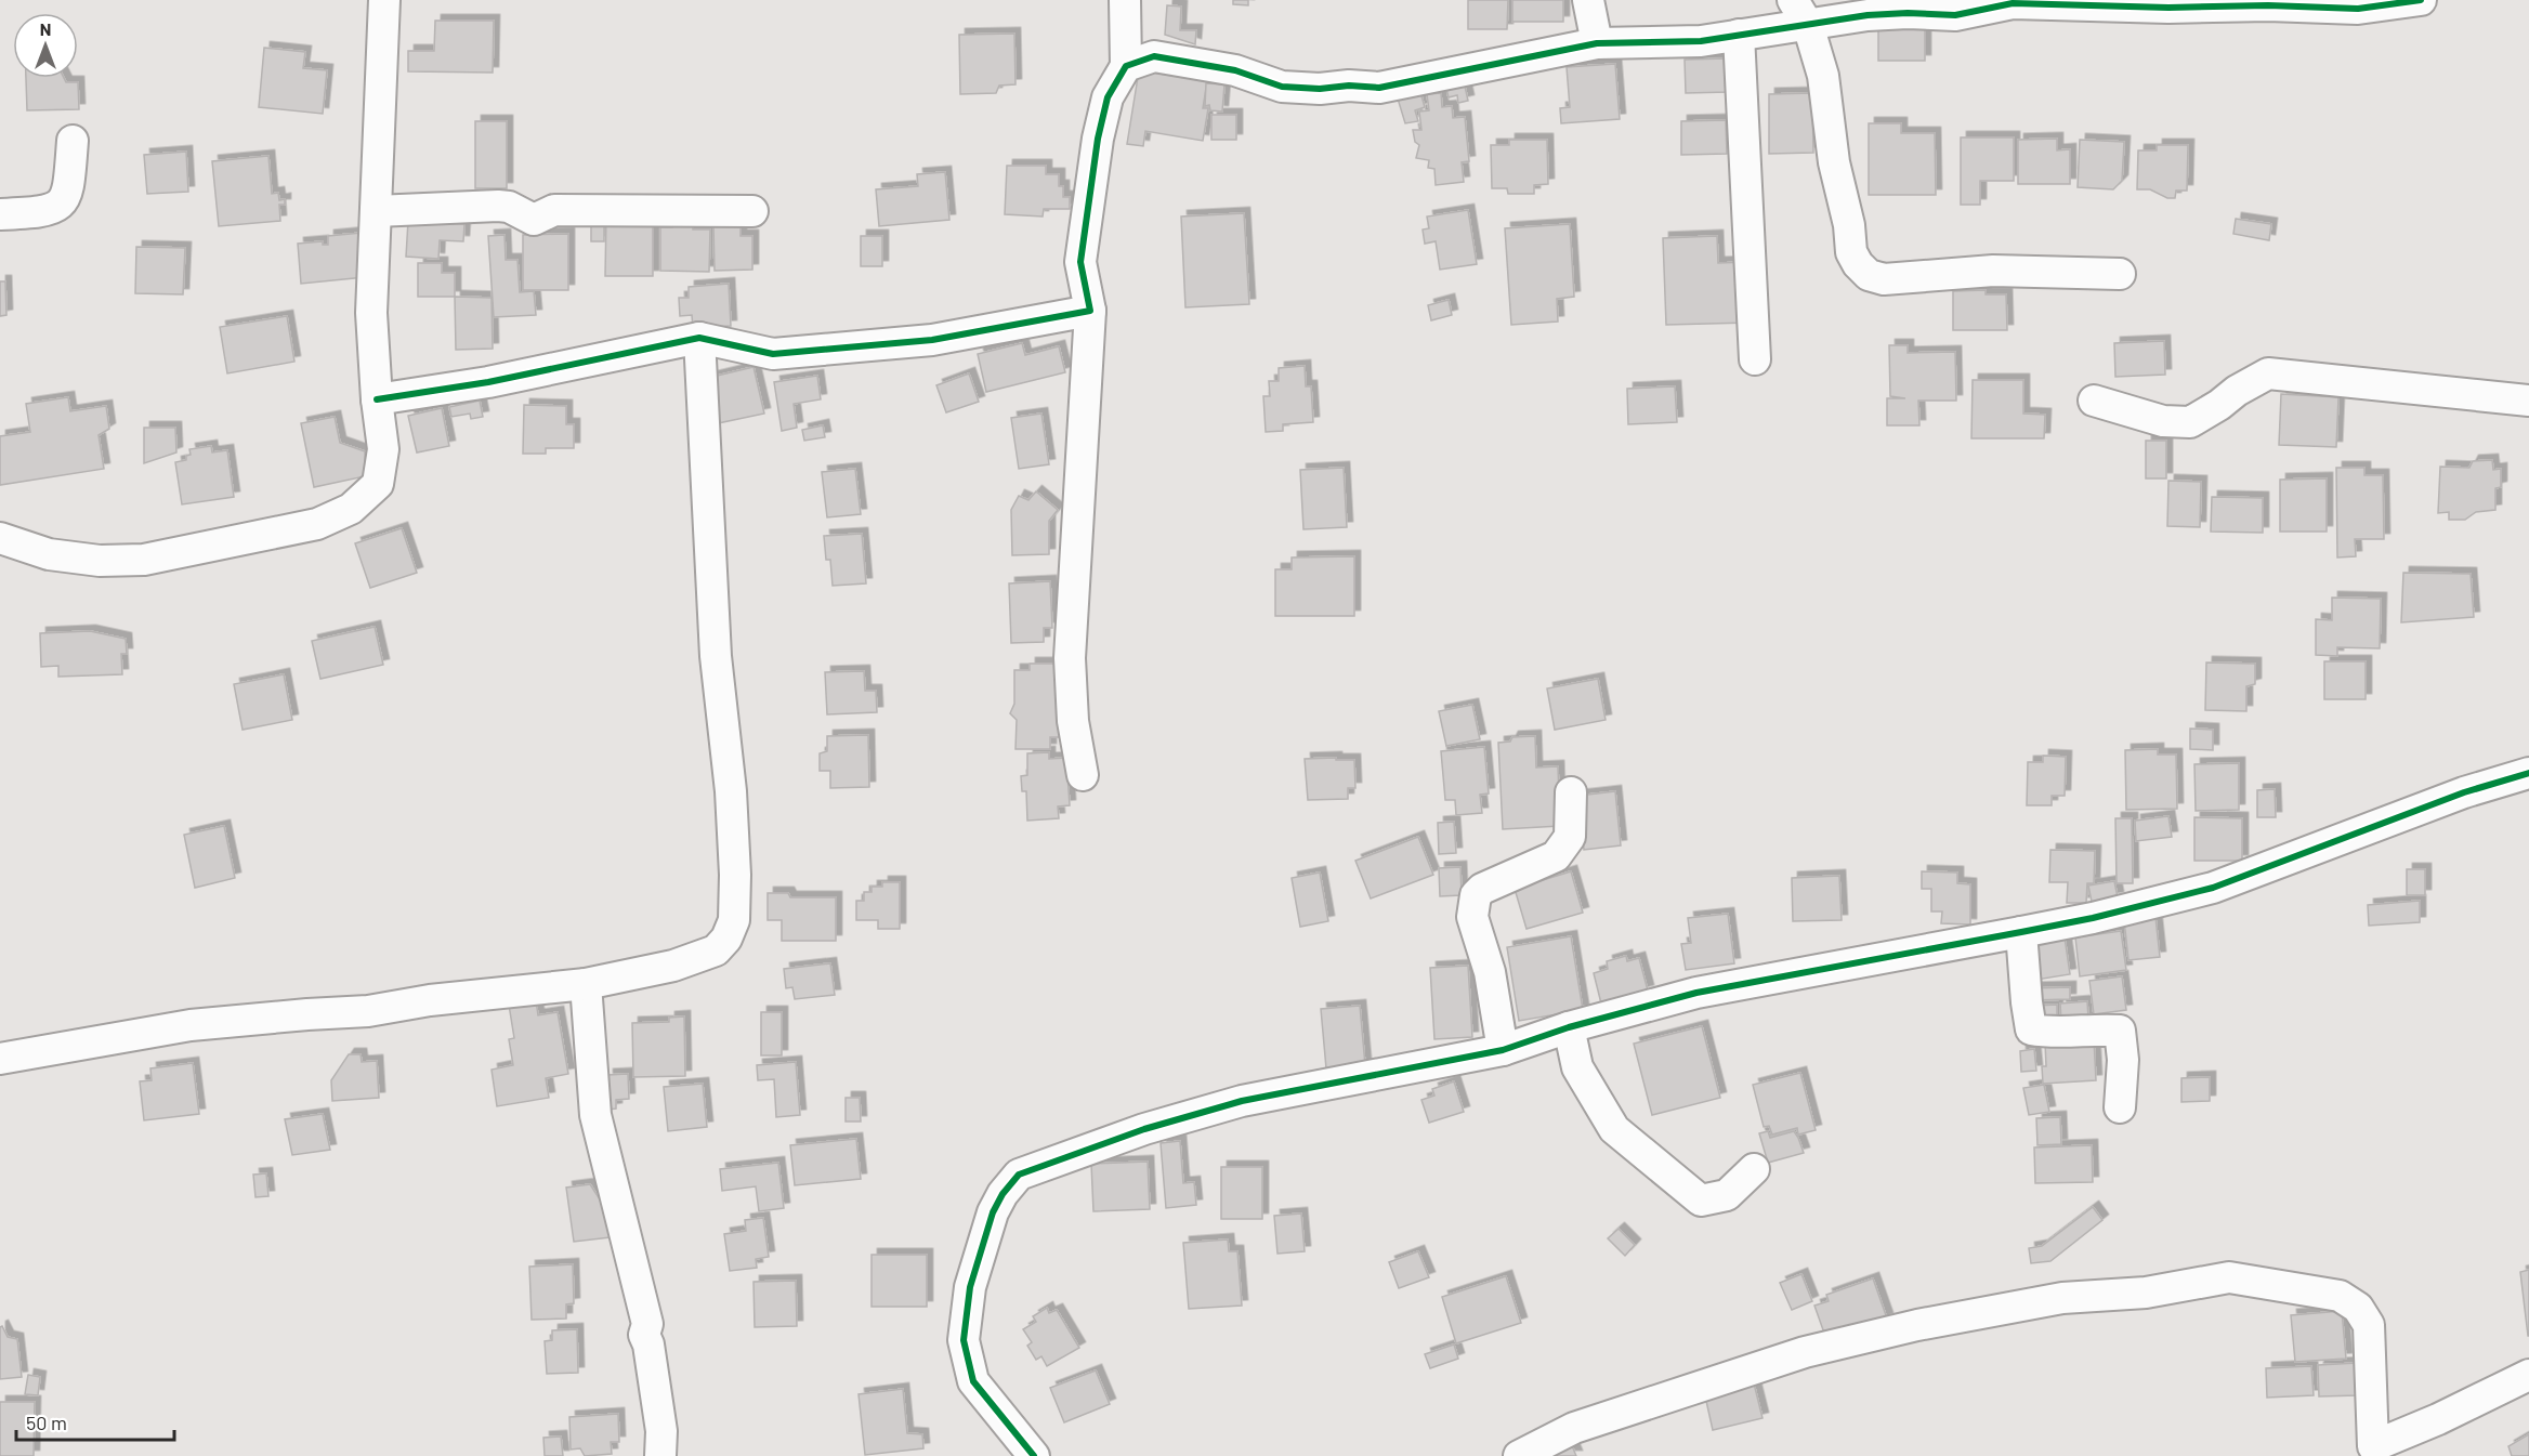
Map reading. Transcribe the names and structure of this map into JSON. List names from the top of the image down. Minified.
{"scale_bar":"50 m","north":"top"}
